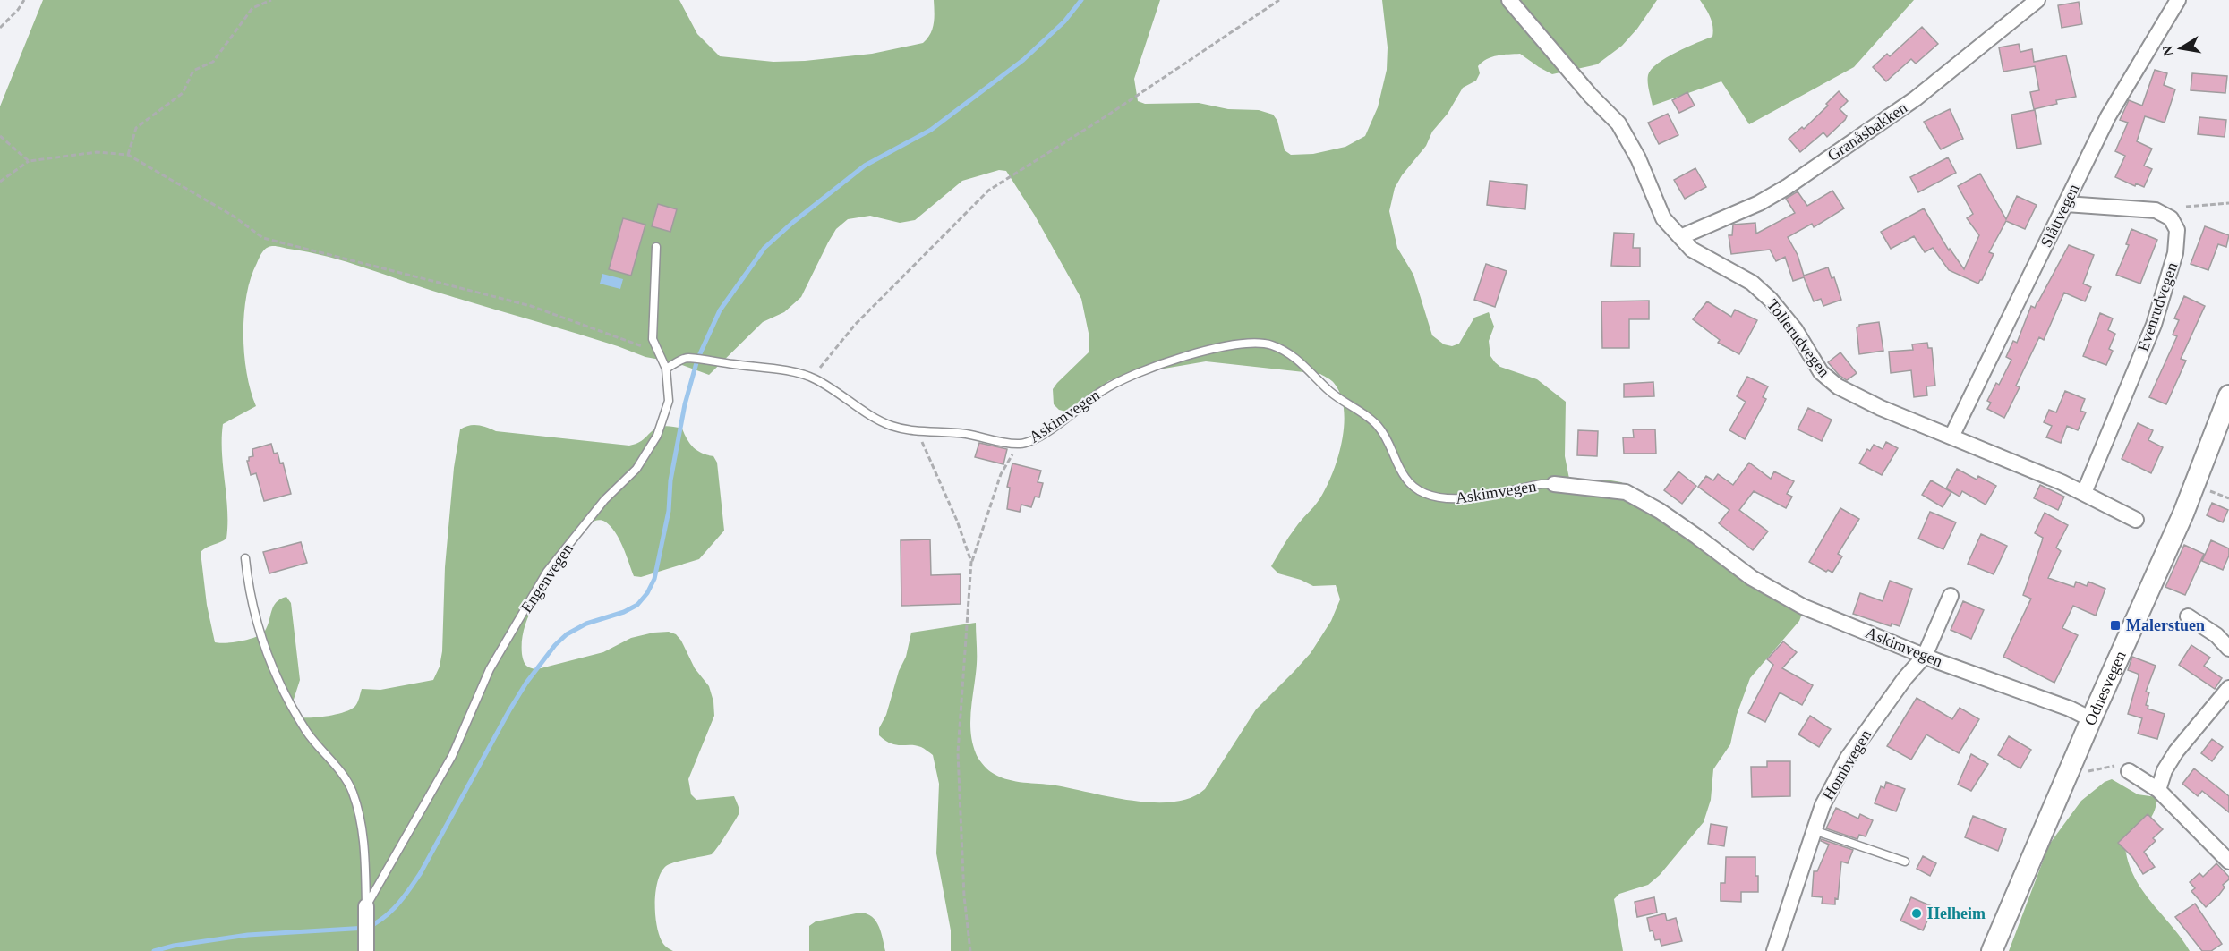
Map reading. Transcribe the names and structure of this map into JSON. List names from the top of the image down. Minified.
{"streets":{"main road":["Odnesvegen"],"street":["Granåsbakken","Slåttvegen","Evenrudvegen","Tollerudvegen","Askimvegen","Engenvegen","Hombvegen"]},"crossings":[["Granåsbakken","Tollerudvegen"],["Slåttvegen","Evenrudvegen"],["Slåttvegen","Tollerudvegen"],["Evenrudvegen","Tollerudvegen"],["Askimvegen","Engenvegen"],["Askimvegen","Odnesvegen"],["Askimvegen","Hombvegen"]],"places":{"transit":["Malerstuen"],"other":["Helheim"]},"north":"left"}
